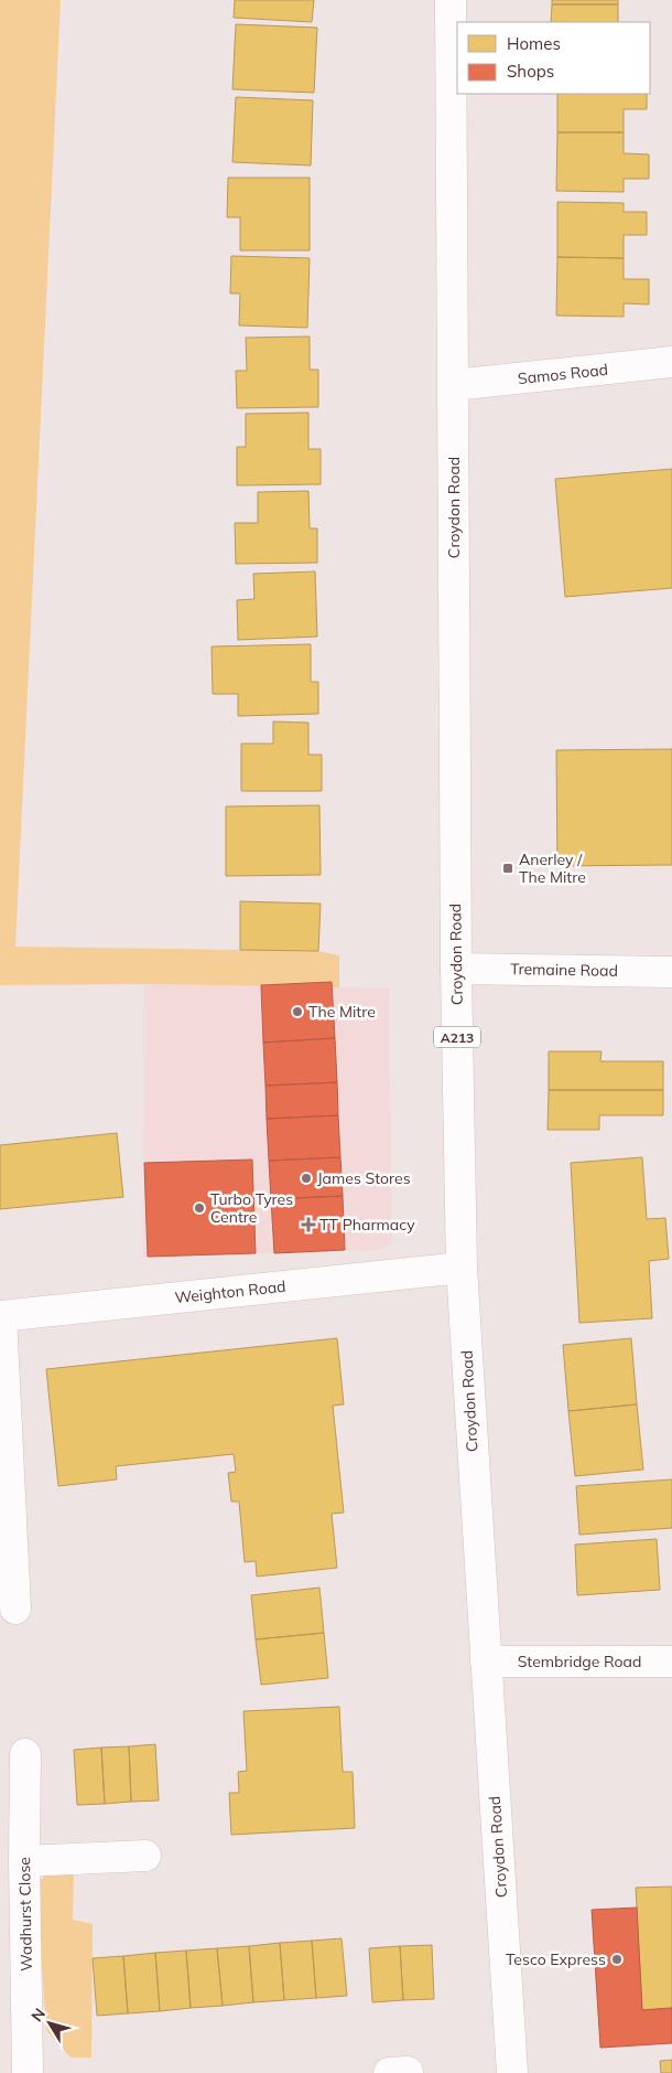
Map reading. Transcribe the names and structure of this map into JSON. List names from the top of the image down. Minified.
{"streets":{"main road":["Samos Road","Croydon Road","Tremaine Road","A213","Weighton Road","Stembridge Road","Wadhurst Close"]},"crossings":[["Samos Road","Croydon Road"],["Croydon Road","Tremaine Road"],["Croydon Road","Weighton Road"],["Croydon Road","Stembridge Road"]],"places":{"transit":["Anerley / The Mitre"],"other":["The Mitre","James Stores","Turbo Tyres Centre","Tesco Express"],"health":["TT Pharmacy"]},"legend":["Homes","Shops"],"north":"top left"}
